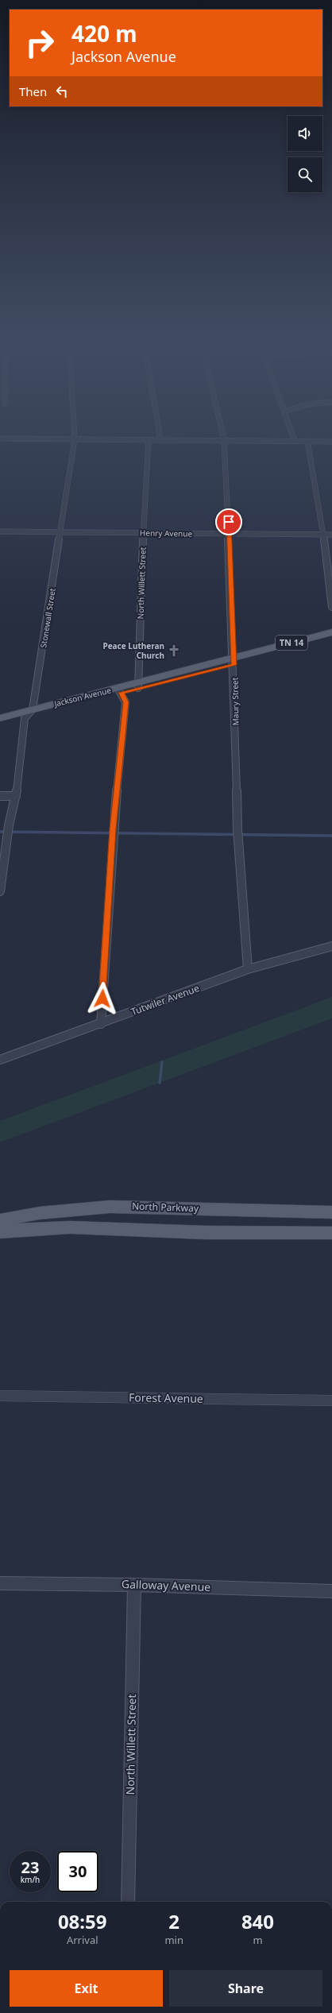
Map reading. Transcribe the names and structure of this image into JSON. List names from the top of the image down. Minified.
{"streets":{"main road":["TN 14","Jackson Avenue","North Parkway"],"street":["Henry Avenue","North Willett Street","Stonewall Street","Maury Street","Tutwiler Avenue","Forest Avenue","Galloway Avenue"]},"crossings":[["Henry Avenue","North Willett Street"],["Henry Avenue","Stonewall Street"],["Henry Avenue","Maury Street"],["North Willett Street","Jackson Avenue"],["North Willett Street","Galloway Avenue"],["Stonewall Street","Jackson Avenue"],["Jackson Avenue","Maury Street"],["Maury Street","Tutwiler Avenue"]],"places":{"church":["Peace Lutheran Church"]},"page":{"turn":["420 m","Jackson Avenue"],"then":"Then","speed":"23 km/h","limit":"30","eta":["08:59","Arrival","2","min","840","m"],"buttons":["Exit","Share"]}}
